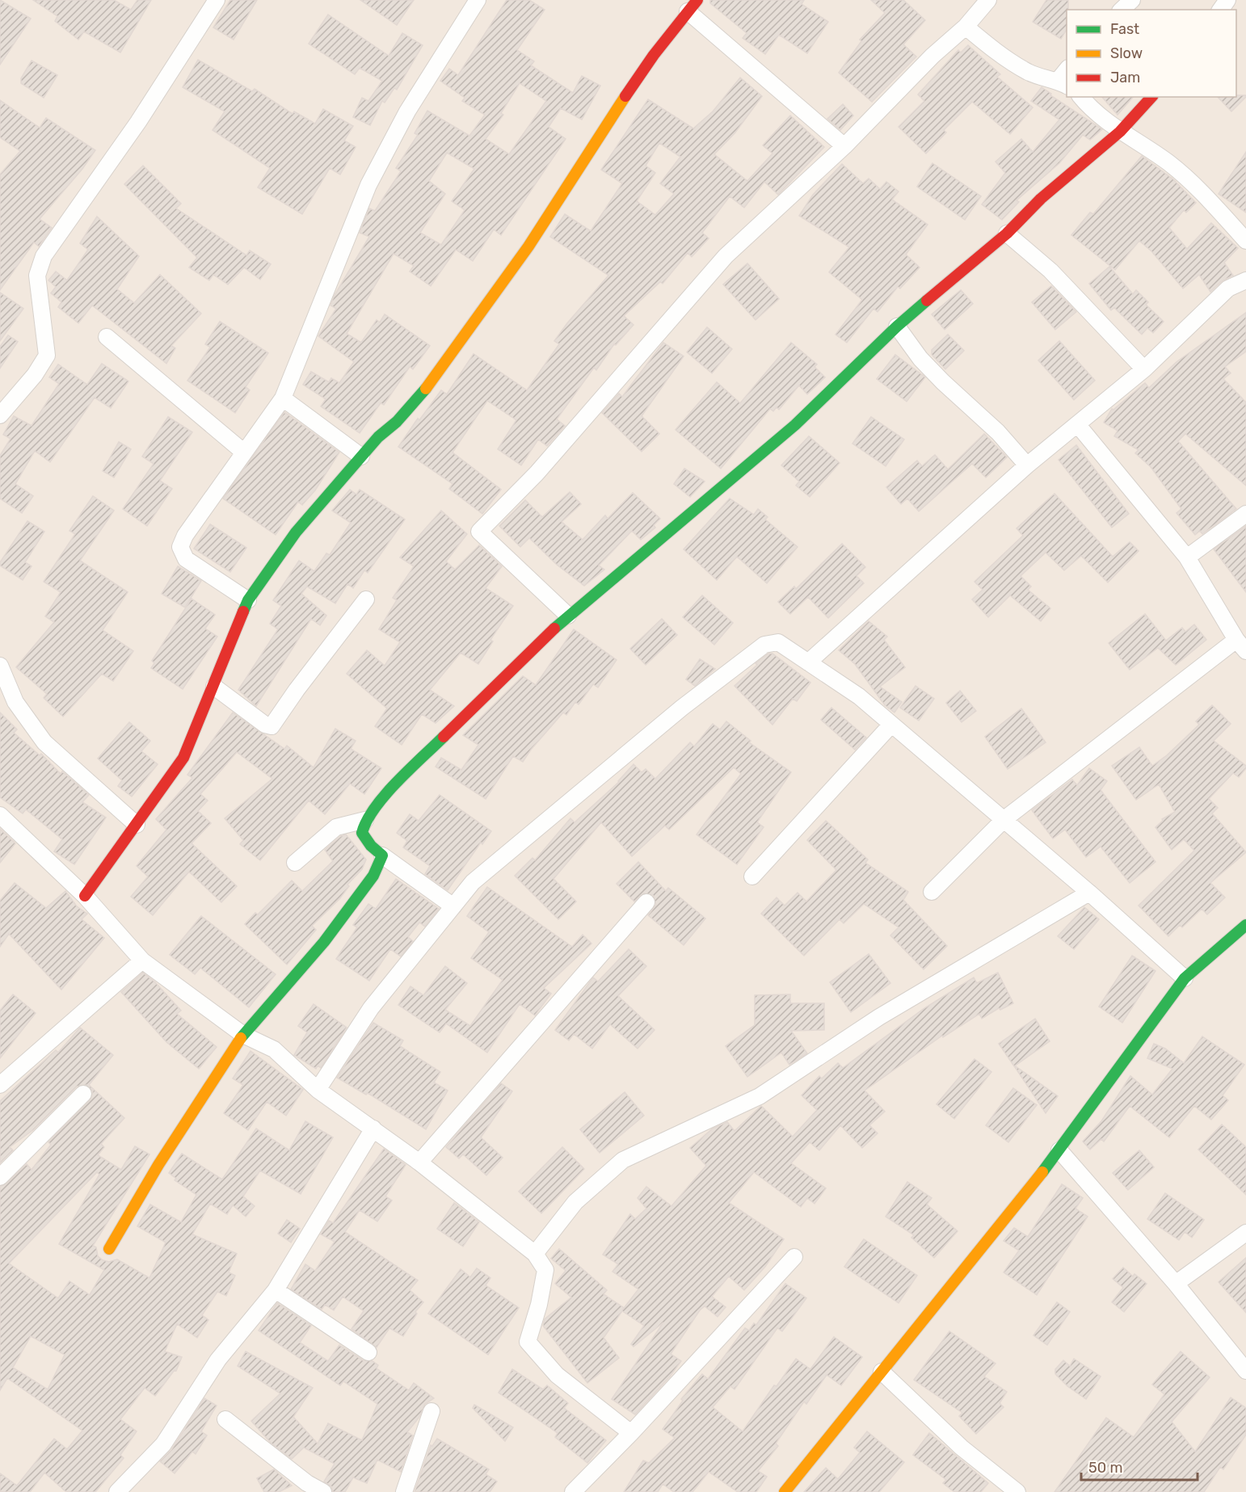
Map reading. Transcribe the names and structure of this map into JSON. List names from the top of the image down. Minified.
{"legend":["Fast","Slow","Jam"],"scale_bar":"50 m"}
